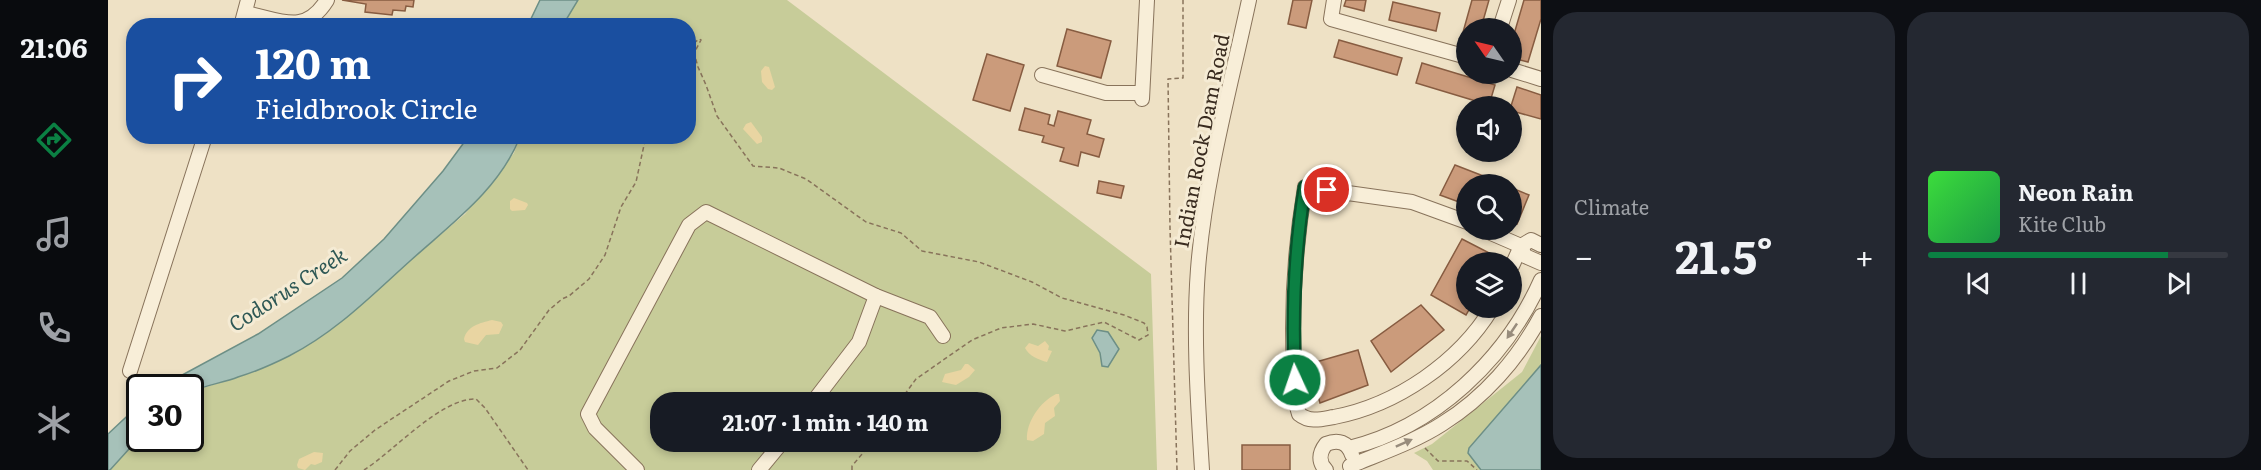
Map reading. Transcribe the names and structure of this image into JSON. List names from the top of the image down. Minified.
{"streets":{"street":["Indian Rock Dam Road"]},"water":["Codorus Creek"],"north":"top left","page":{"tabs":"21:06","tile":"Climate","turn":["120 m","Fieldbrook Circle"],"song":["Neon Rain","Kite Club"],"heat":["−","21.5°","+"],"limit":"30","trip":"21:07 · 1 min · 140 m"}}
